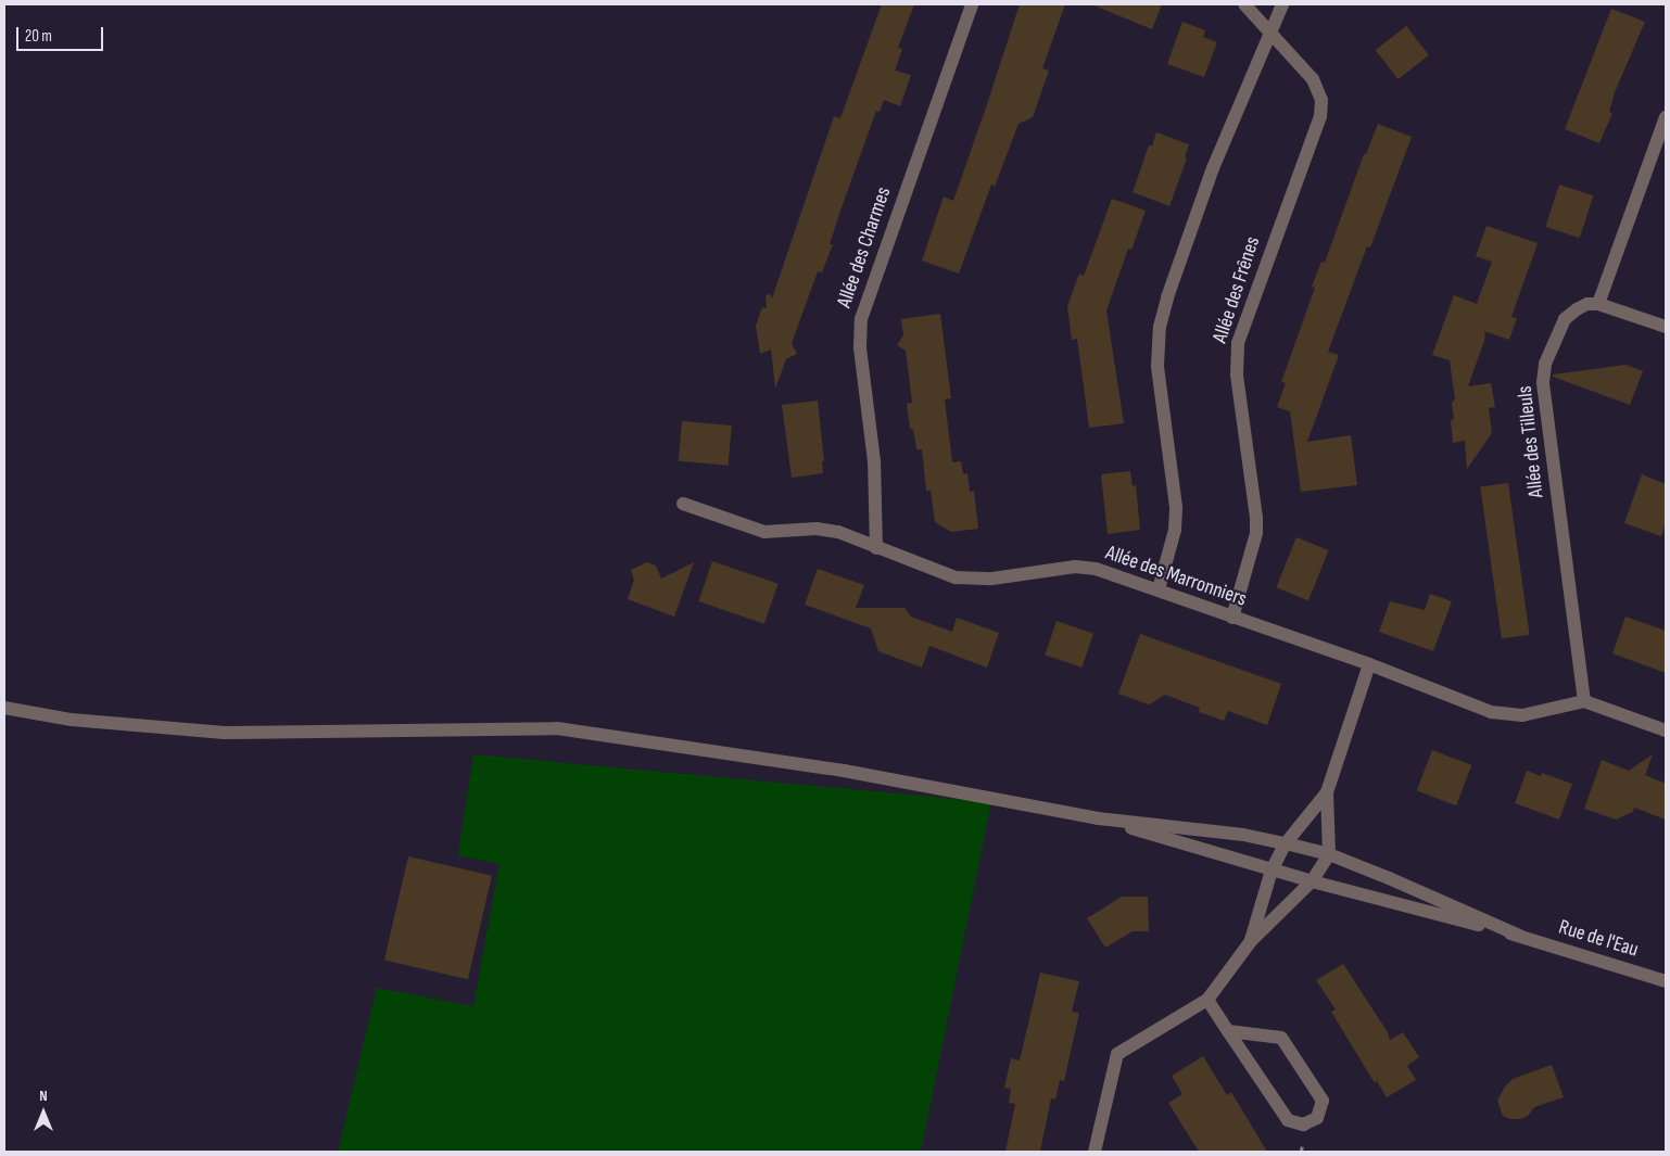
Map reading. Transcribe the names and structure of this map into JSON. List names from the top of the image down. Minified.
{"streets":{"street":["Allée des Charmes","Allée des Frênes","Allée des Tilleuls","Allée des Marronniers","Rue de l'Eau"]},"crossings":[["Allée des Charmes","Allée des Marronniers"],["Allée des Frênes","Allée des Marronniers"],["Allée des Tilleuls","Allée des Marronniers"]],"scale_bar":"20 m","north":"top"}
